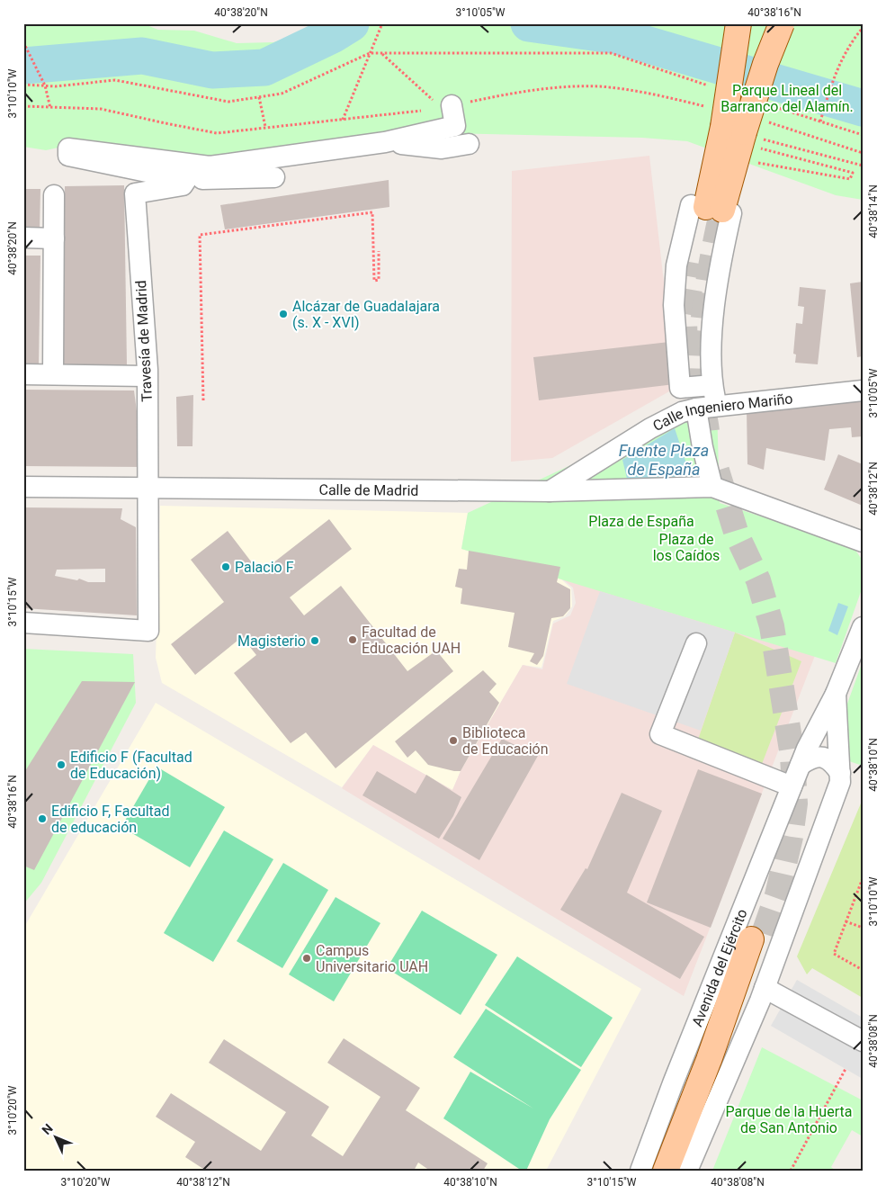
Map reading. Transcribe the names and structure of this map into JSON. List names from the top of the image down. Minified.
{"streets":{"main road":["Avenida del Ejército"],"street":["Travesía de Madrid","Calle Ingeniero Mariño","Calle de Madrid"]},"crossings":[["Travesía de Madrid","Calle de Madrid"],["Calle Ingeniero Mariño","Calle de Madrid"]],"water":["Fuente Plaza de España"],"parks":["Parque Lineal del Barranco del Alamín.","Plaza de España","Plaza de los Caídos","Parque de la Huerta de San Antonio"],"places":["Alcázar de Guadalajara (s. X - XVI)","Palacio F","Facultad de Educación UAH","Magisterio","Biblioteca de Educación","Edificio F (Facultad de Educación)","Edificio F, Facultad de educación","Campus Universitario UAH"],"north":"top left","coordinates":["40°38'20\"N","3°10'05\"W","40°38'16\"N","3°10'10\"W","40°38'14\"N","40°38'12\"N","3°10'15\"W","40°38'10\"N","40°38'08\"N","3°10'20\"W"]}
